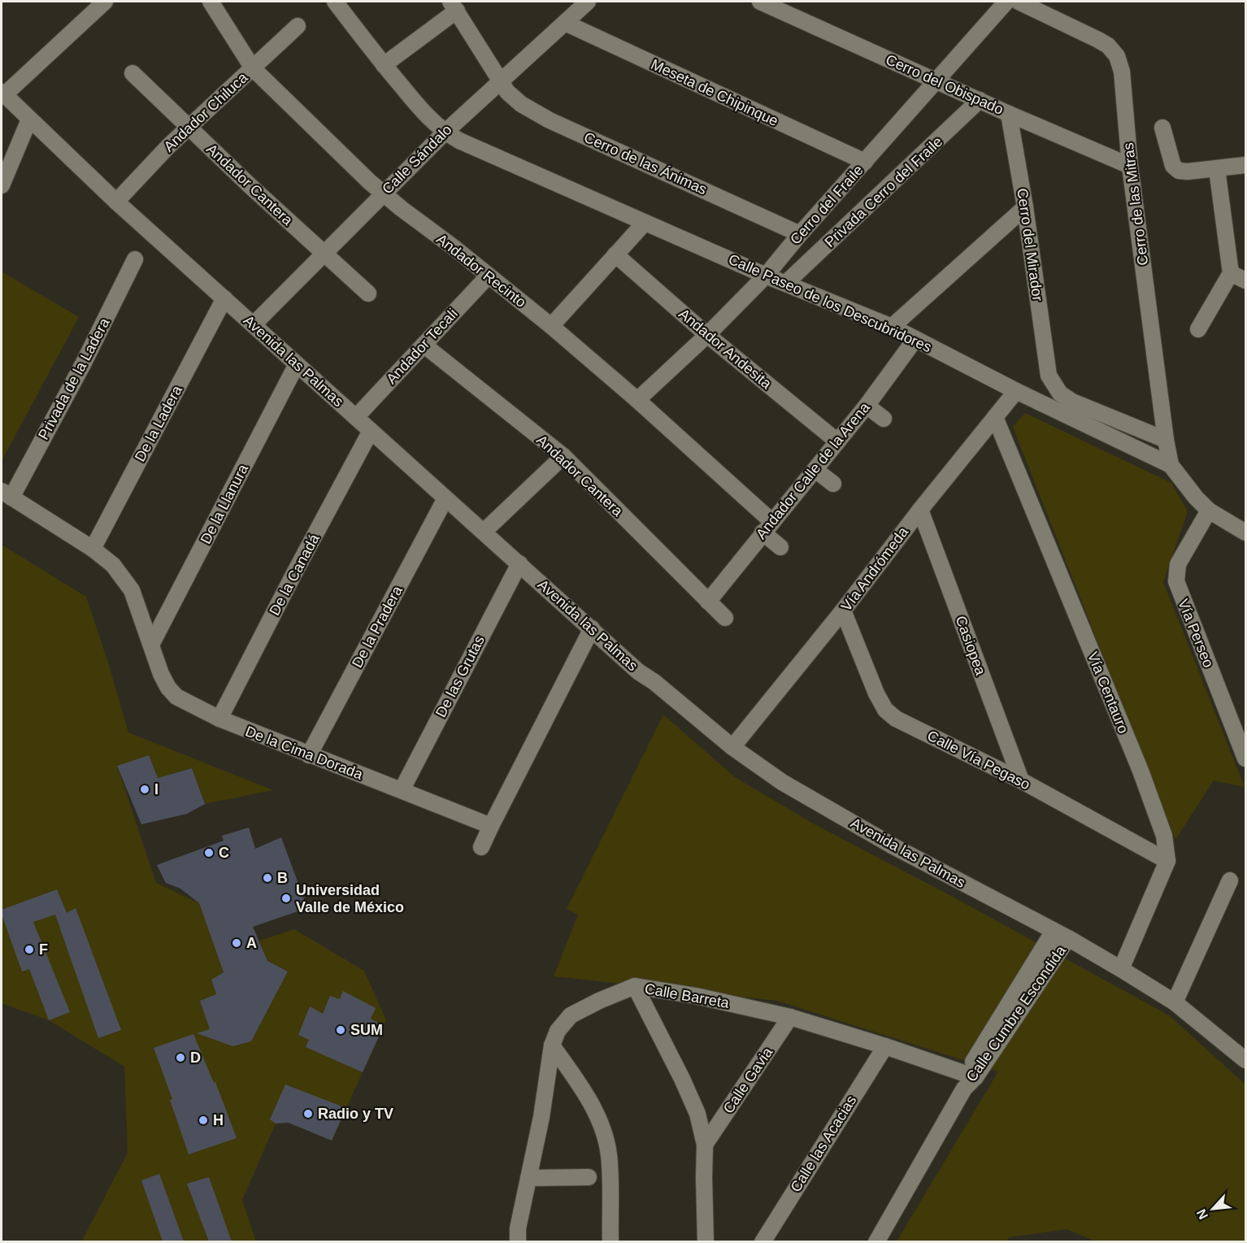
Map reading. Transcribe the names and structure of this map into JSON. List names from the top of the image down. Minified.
{"streets":{"street":["Cerro del Obispado","Meseta de Chipinque","Andador Chiluca","Calle Sándalo","Cerro de las Ánimas","Andador Cantera","Privada Cerro del Fraile","Cerro de las Mitras","Cerro del Fraile","Cerro del Mirador","Andador Recinto","Calle Paseo de los Descubridores","Andador Tecali","Andador Andesita","Avenida las Palmas","Privada de la Ladera","De la Ladera","Andador Calle de la Arena","De la Llanura","Vía Andrómeda","De la Canadá","De la Pradera","Vía Perseo","Casiopea","De las Grutas","Vía Centauro","De la Cima Dorada","Calle Vía Pegaso","Calle Barreta","Calle Cumbre Escondida","Calle Gavia","Calle las Acacias"]},"crossings":[["Cerro del Obispado","Privada Cerro del Fraile"],["Cerro del Obispado","Cerro de las Mitras"],["Cerro del Obispado","Cerro del Fraile"],["Cerro del Obispado","Cerro del Mirador"],["Meseta de Chipinque","Calle Sándalo"],["Meseta de Chipinque","Cerro del Fraile"],["Andador Chiluca","Andador Cantera"],["Andador Chiluca","Andador Recinto"],["Andador Chiluca","Avenida las Palmas"],["Calle Sándalo","Cerro de las Ánimas"],["Calle Sándalo","Andador Cantera"],["Calle Sándalo","Andador Recinto"],["Calle Sándalo","Calle Paseo de los Descubridores"],["Calle Sándalo","Avenida las Palmas"],["Cerro de las Ánimas","Cerro del Fraile"],["Andador Cantera","Andador Tecali"],["Andador Cantera","Andador Calle de la Arena"],["Privada Cerro del Fraile","Calle Paseo de los Descubridores"],["Cerro de las Mitras","Cerro del Mirador"],["Cerro de las Mitras","Calle Paseo de los Descubridores"],["Cerro del Fraile","Andador Recinto"],["Cerro del Fraile","Calle Paseo de los Descubridores"],["Cerro del Fraile","Andador Andesita"],["Andador Recinto","Andador Tecali"],["Andador Recinto","Andador Calle de la Arena"],["Calle Paseo de los Descubridores","Andador Calle de la Arena"],["Calle Paseo de los Descubridores","Vía Andrómeda"],["Calle Paseo de los Descubridores","Vía Perseo"],["Andador Tecali","Avenida las Palmas"],["Andador Andesita","Andador Calle de la Arena"],["Avenida las Palmas","De la Ladera"],["Avenida las Palmas","De la Llanura"],["Avenida las Palmas","Vía Andrómeda"],["Avenida las Palmas","De la Canadá"],["Avenida las Palmas","De la Pradera"],["Avenida las Palmas","De las Grutas"],["Avenida las Palmas","Calle Cumbre Escondida"],["Privada de la Ladera","De la Cima Dorada"],["De la Ladera","De la Cima Dorada"],["De la Llanura","De la Cima Dorada"],["Vía Andrómeda","Casiopea"],["Vía Andrómeda","Vía Centauro"],["Vía Andrómeda","Calle Vía Pegaso"],["De la Canadá","De la Cima Dorada"],["De la Pradera","De la Cima Dorada"],["Casiopea","Calle Vía Pegaso"],["De las Grutas","De la Cima Dorada"],["Vía Centauro","Calle Vía Pegaso"],["Calle Barreta","Calle Cumbre Escondida"],["Calle Barreta","Calle Gavia"],["Calle Barreta","Calle las Acacias"]],"places":["I","C","B","Universidad Valle de México","A","F","SUM","D","Radio y TV","H"],"north":"bottom left"}
